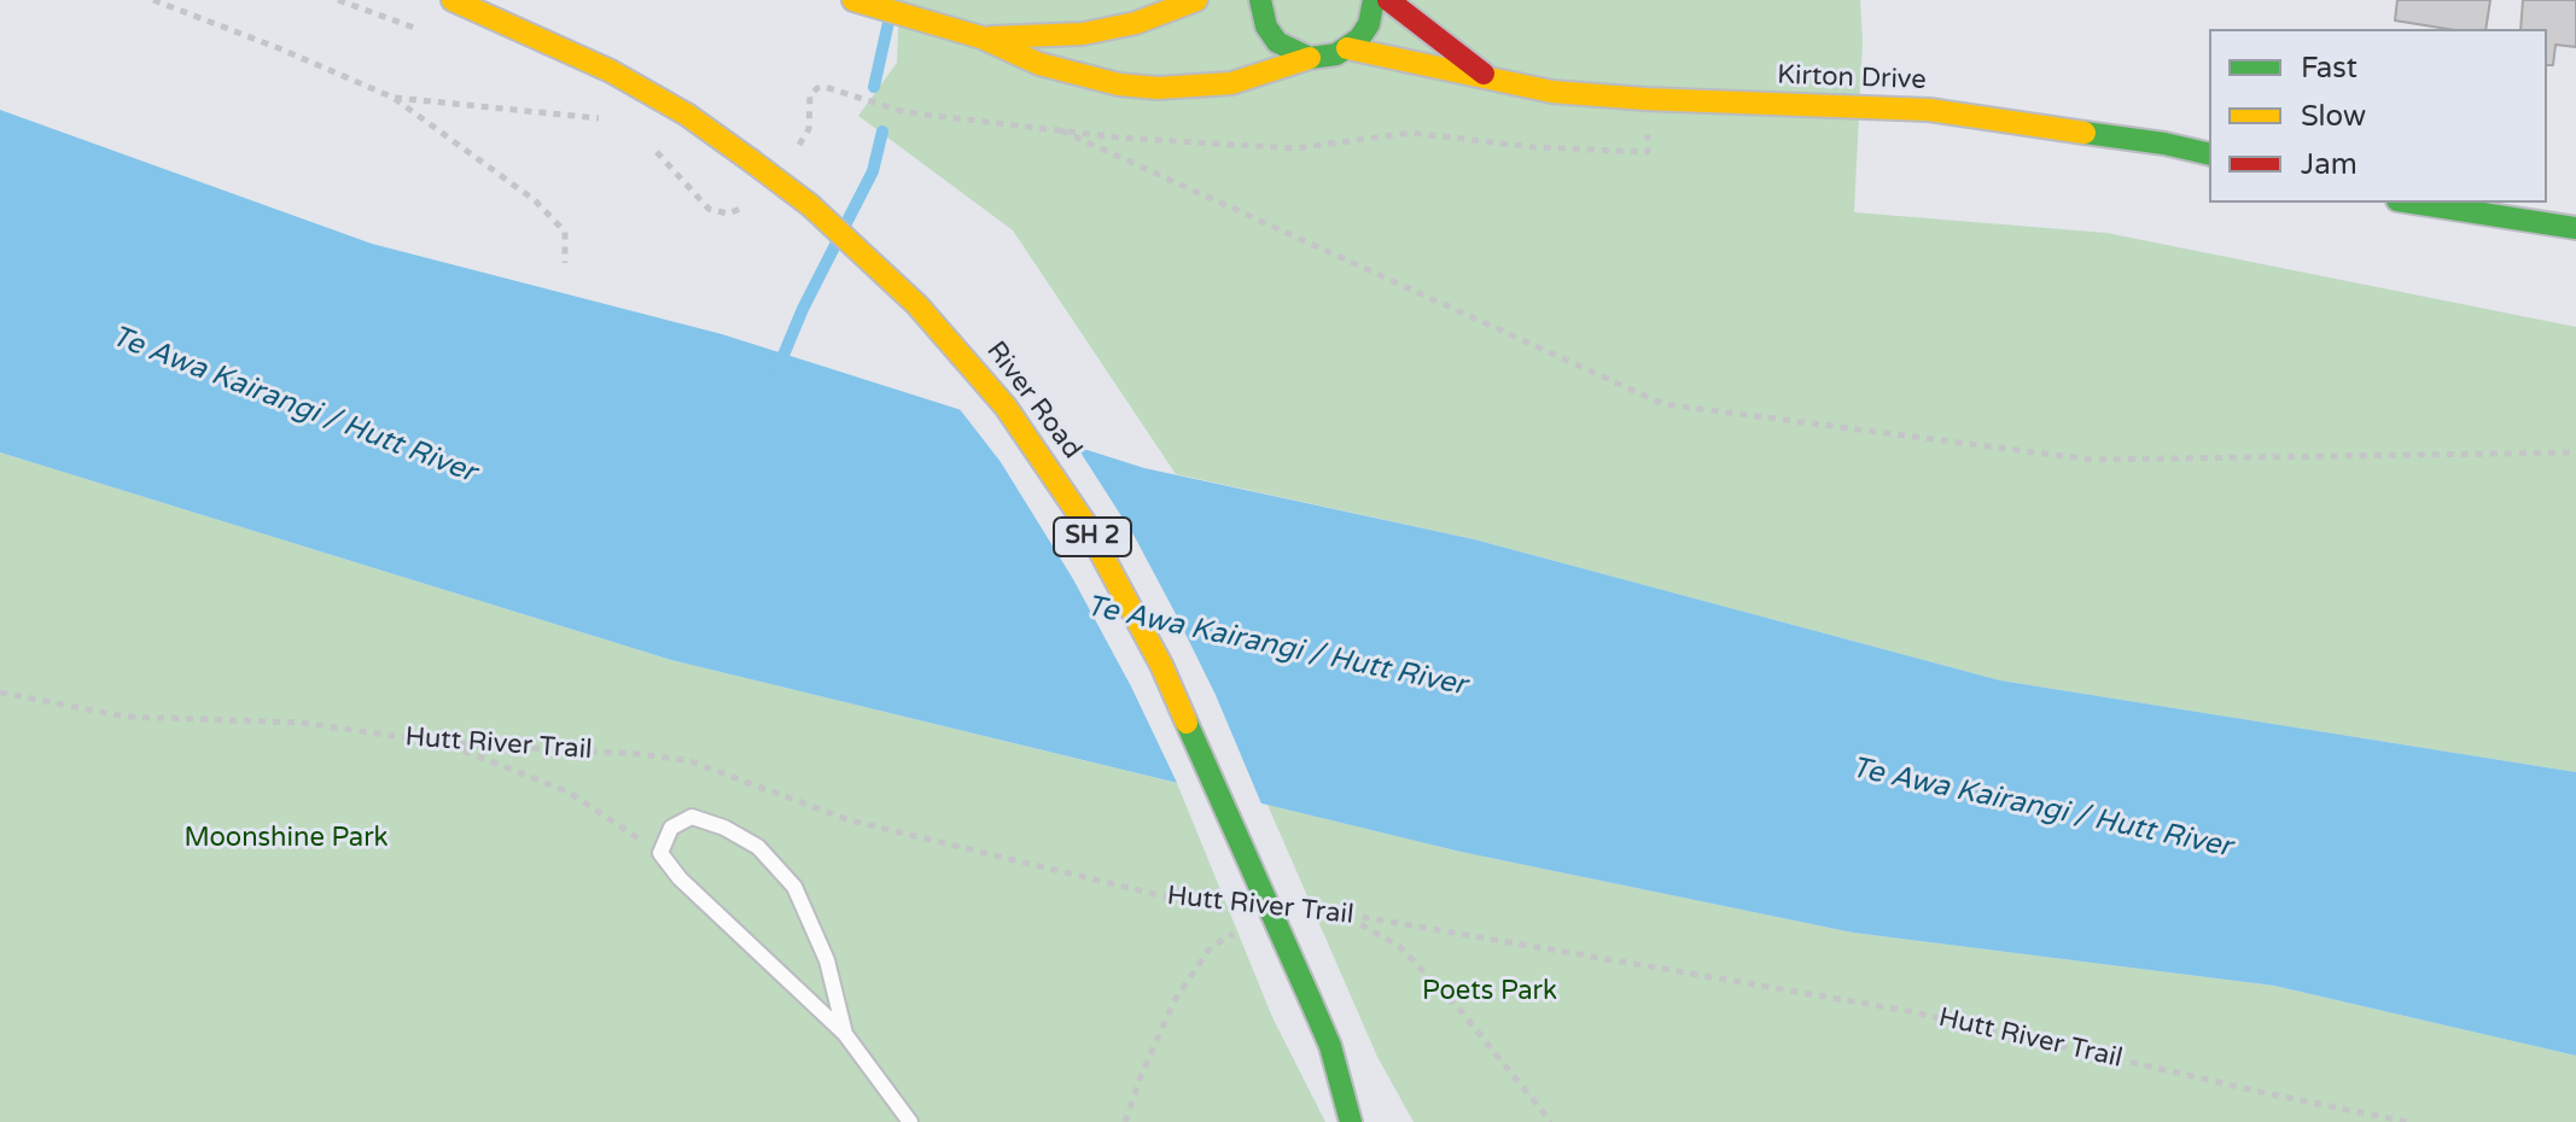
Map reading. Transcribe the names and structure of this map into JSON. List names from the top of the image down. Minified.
{"streets":{"main road":["Kirton Drive","River Road","SH 2"],"path":["Hutt River Trail"]},"water":["Te Awa Kairangi / Hutt River"],"parks":["Moonshine Park","Poets Park"],"legend":["Fast","Slow","Jam"]}
